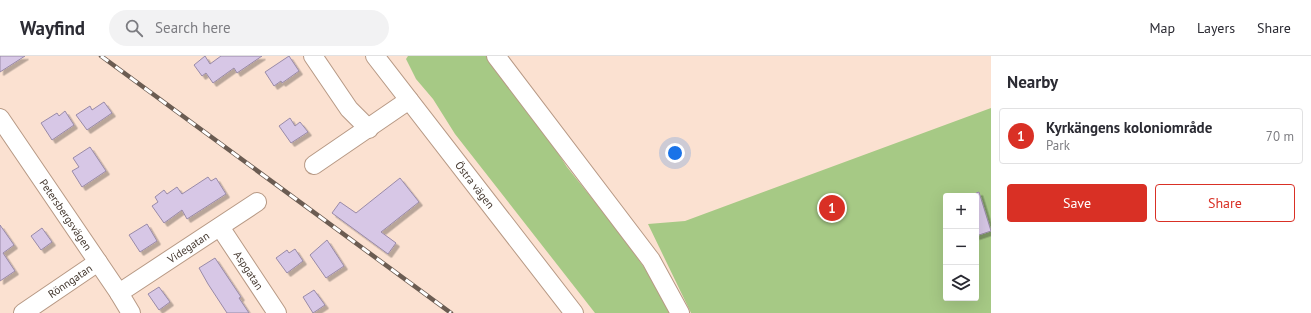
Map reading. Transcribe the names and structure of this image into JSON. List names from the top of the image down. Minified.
{"streets":{"street":["Östra vägen","Petersbergsvägen","Videgatan","Aspgatan","Rönngatan"]},"crossings":[["Petersbergsvägen","Videgatan"],["Petersbergsvägen","Rönngatan"],["Videgatan","Aspgatan"]],"page":{"header":"Wayfind","search":"Search here","nav":["Map","Layers","Share"],"heading":"Nearby","list":[{"mark":"1","name":"Kyrkängens koloniområde","note":"Park","value":"70 m"}],"buttons":["Save","Share"],"map_buttons":["+","−"],"pins":"1"}}
